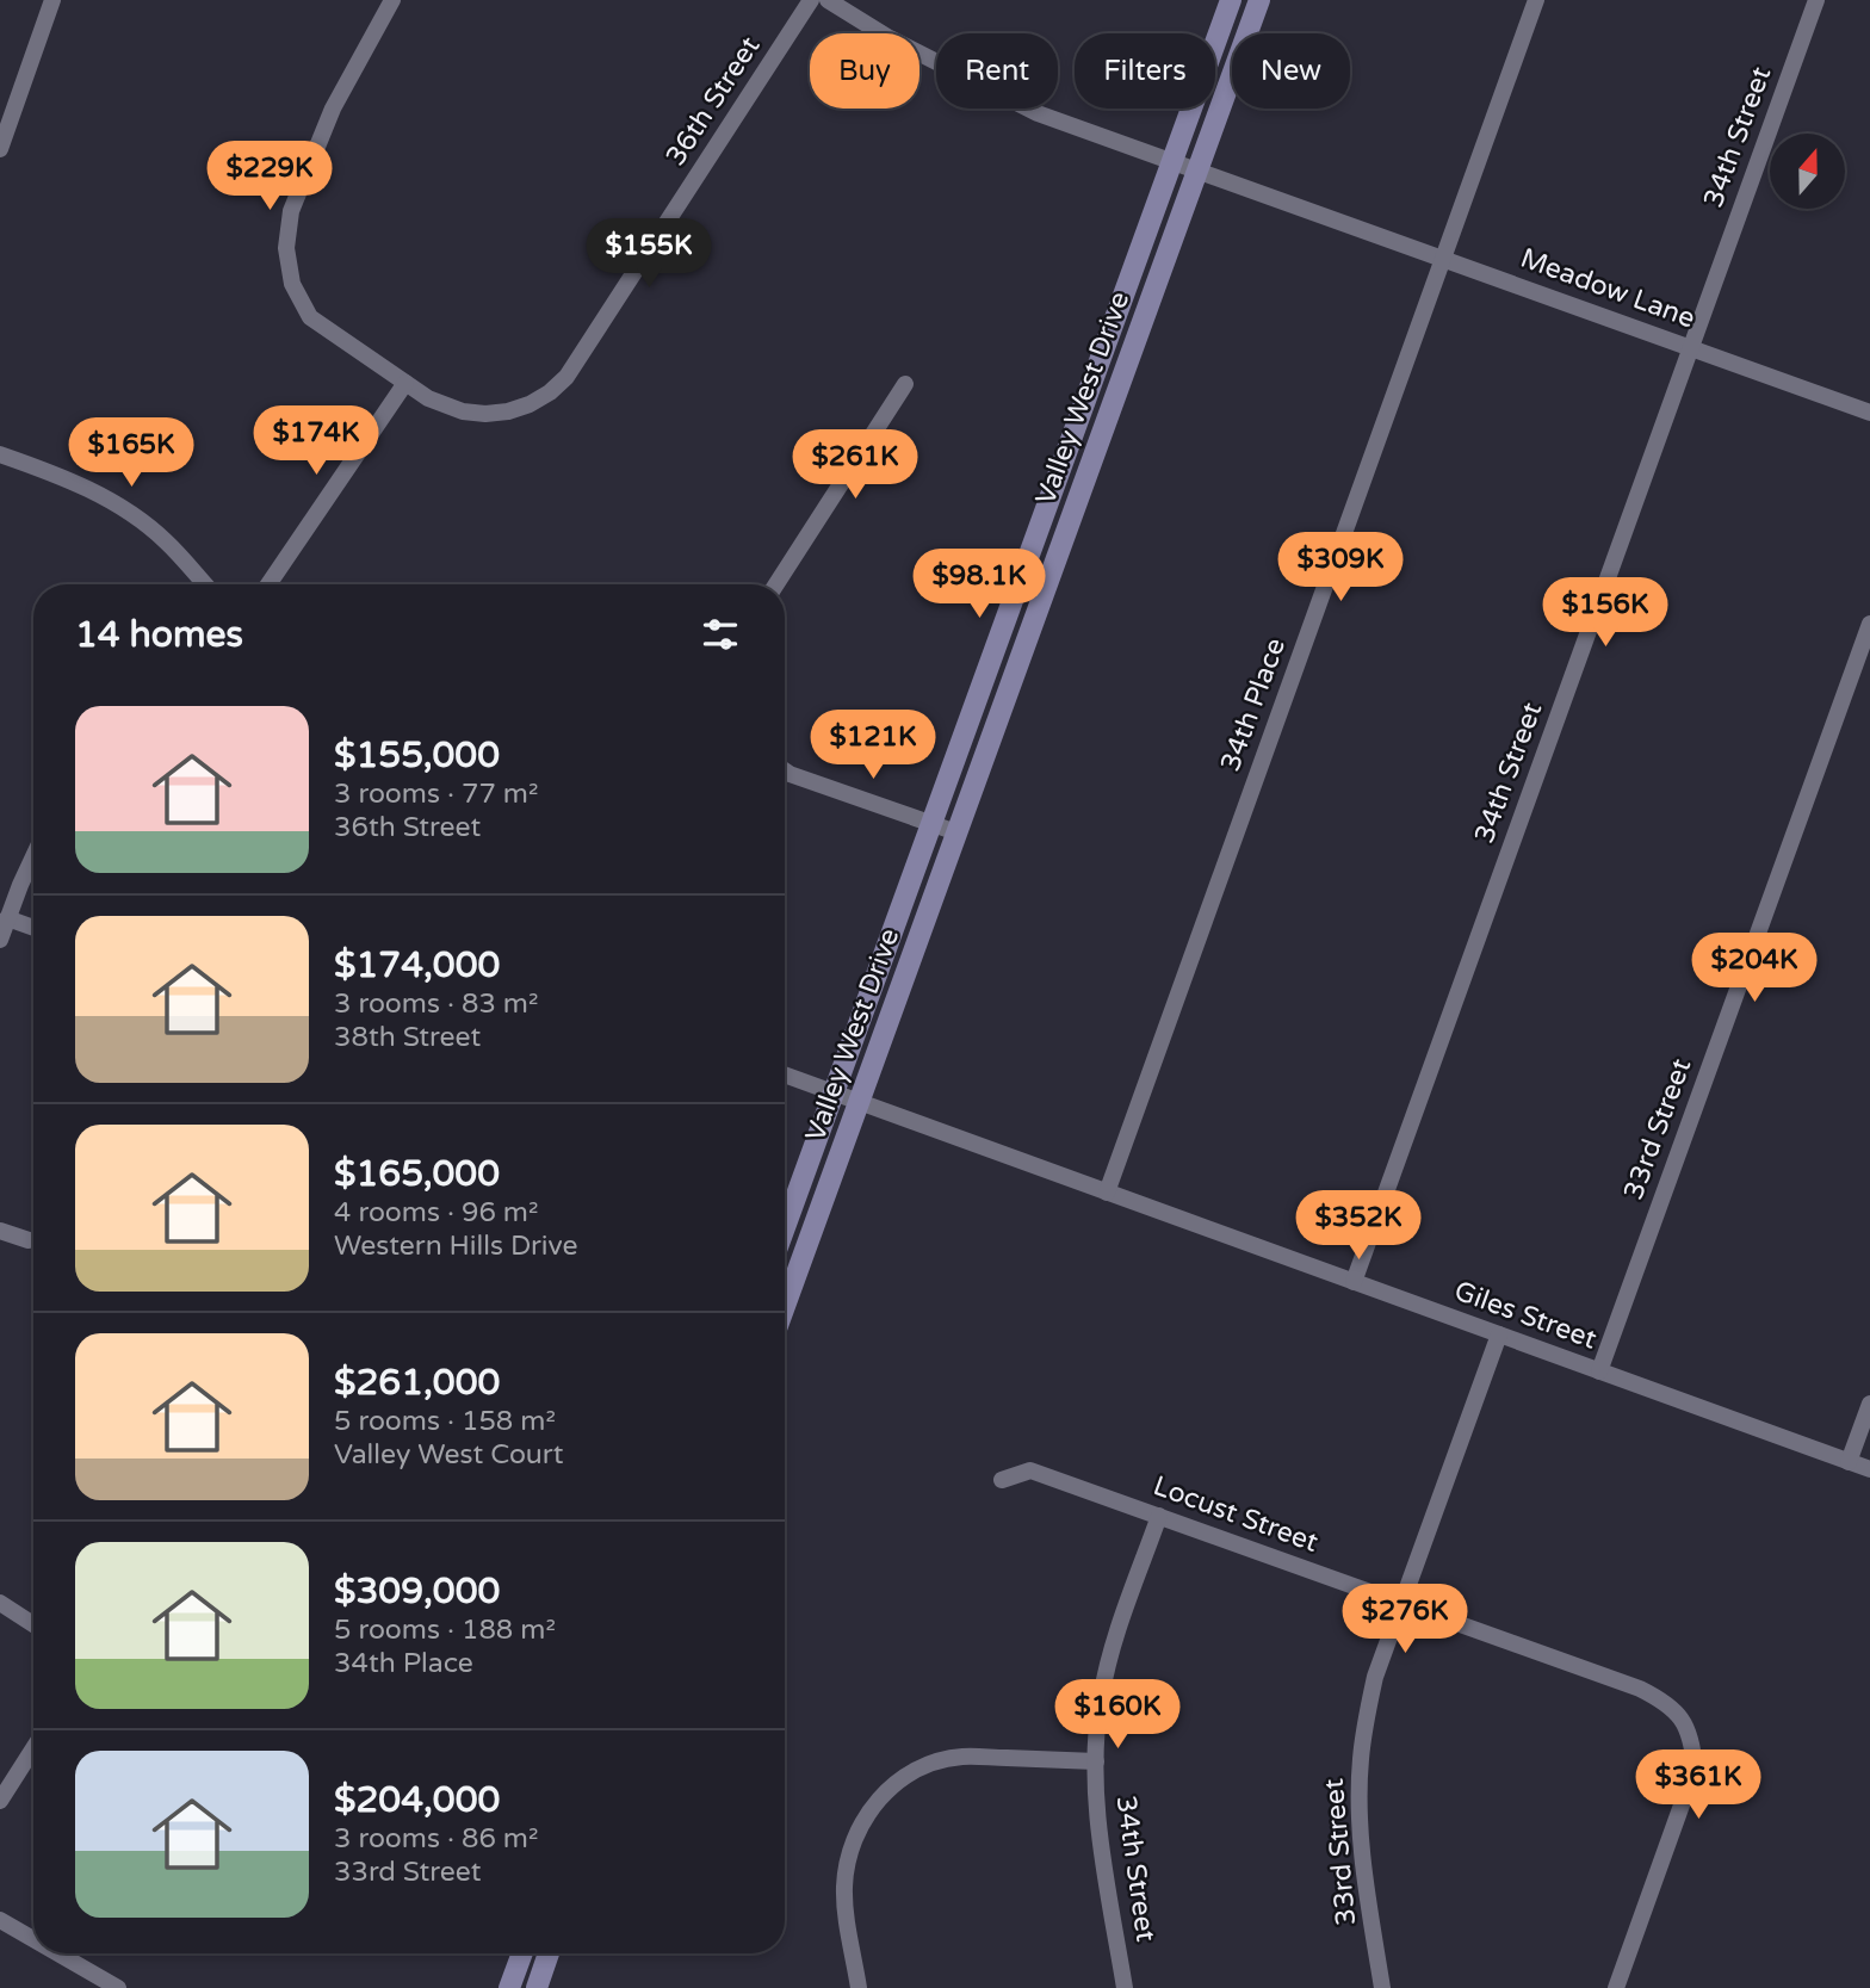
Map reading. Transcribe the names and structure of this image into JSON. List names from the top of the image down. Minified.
{"streets":{"main road":["Valley West Drive"],"street":["36th Street","34th Street","Meadow Lane","34th Place","33rd Street","Giles Street","Locust Street"]},"crossings":[["34th Street","Meadow Lane"],["34th Street","Giles Street"],["34th Street","Locust Street"],["Meadow Lane","Valley West Drive"],["Meadow Lane","34th Place"],["Valley West Drive","Giles Street"],["34th Place","Giles Street"],["33rd Street","Giles Street"],["33rd Street","Locust Street"]],"north":"top","page":{"chip":["Buy","Rent","Filters","New"],"price":["$229K","$155K","$174K","$165K","$261K","$309K","$98.1K","$156K","$121K","$204K","$352K","$276K","$160K","$361K"],"heading":"14 homes","list":[{"name":"$155,000","note":"3 rooms · 77 m² · 36th Street"},{"name":"$174,000","note":"3 rooms · 83 m² · 38th Street"},{"name":"$165,000","note":"4 rooms · 96 m² · Western Hills Drive"},{"name":"$261,000","note":"5 rooms · 158 m² · Valley West Court"},{"name":"$309,000","note":"5 rooms · 188 m² · 34th Place"},{"name":"$204,000","note":"3 rooms · 86 m² · 33rd Street"}]}}
